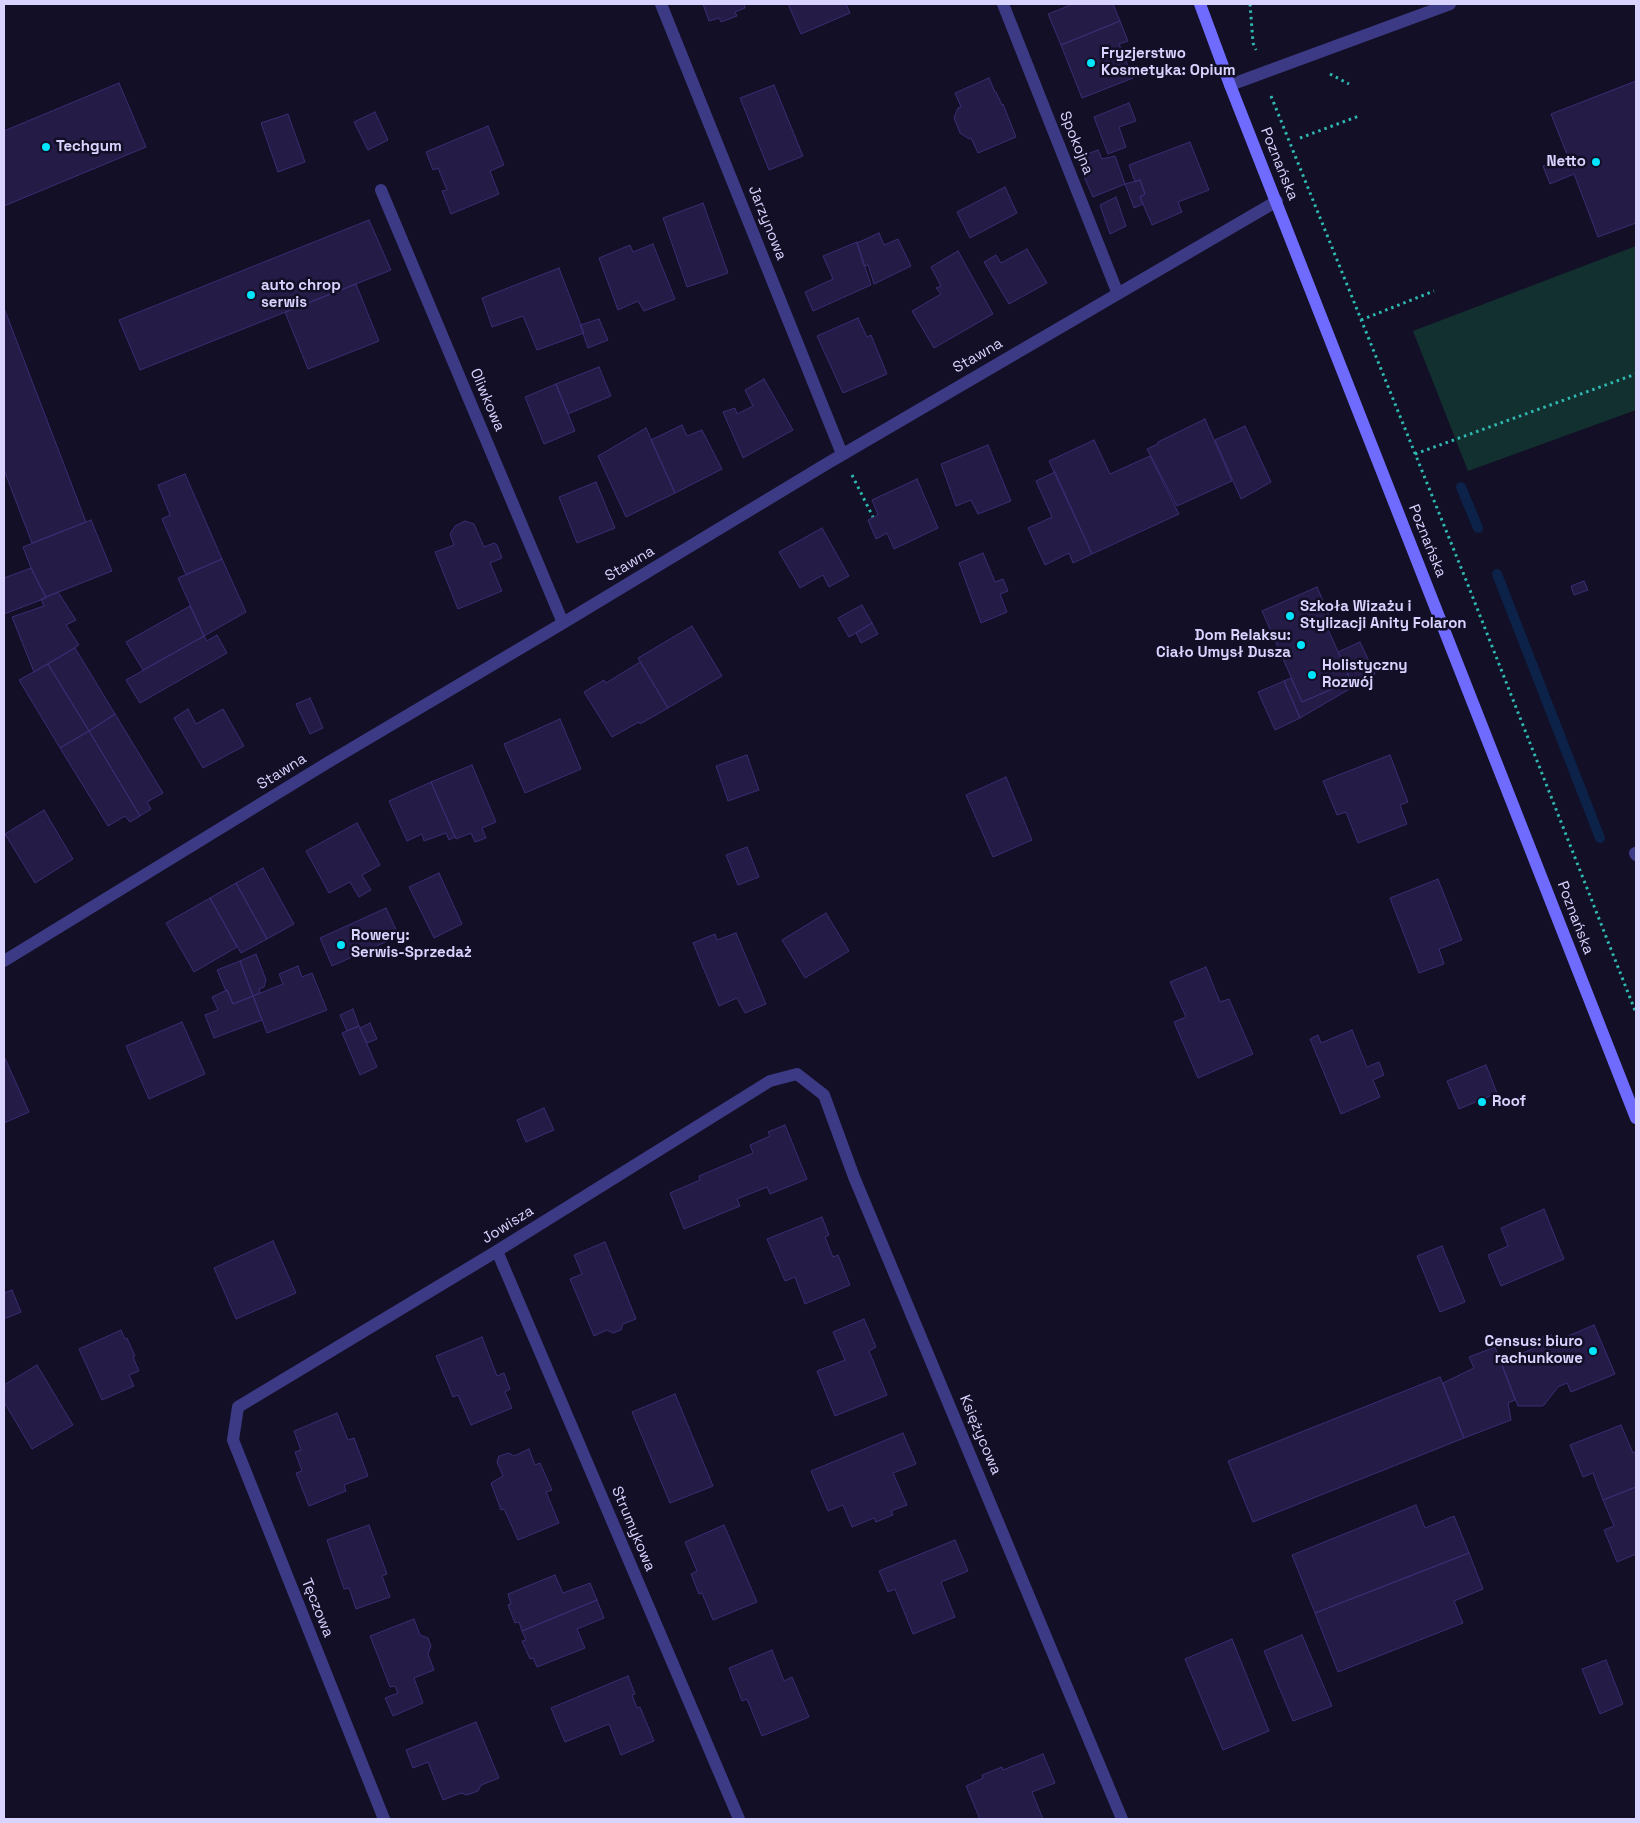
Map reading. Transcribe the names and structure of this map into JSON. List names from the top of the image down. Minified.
{"streets":{"street":["Spokojna","Poznańska","Jarzynowa","Stawna","Oliwkowa","Jowisza","Księżycowa","Strumykowa","Tęczowa"]},"crossings":[["Spokojna","Stawna"],["Poznańska","Stawna"],["Jarzynowa","Stawna"],["Stawna","Oliwkowa"],["Jowisza","Księżycowa"],["Jowisza","Strumykowa"],["Jowisza","Tęczowa"]],"places":["Fryzjerstwo Kosmetyka: Opium","Techgum","Netto","auto chrop serwis","Szkoła Wizażu i Stylizacji Anity Folaron","Dom Relaksu: Ciało Umysł Dusza","Holistyczny Rozwój","Rowery: Serwis-Sprzedaż","Roof","Census: biuro rachunkowe"]}
